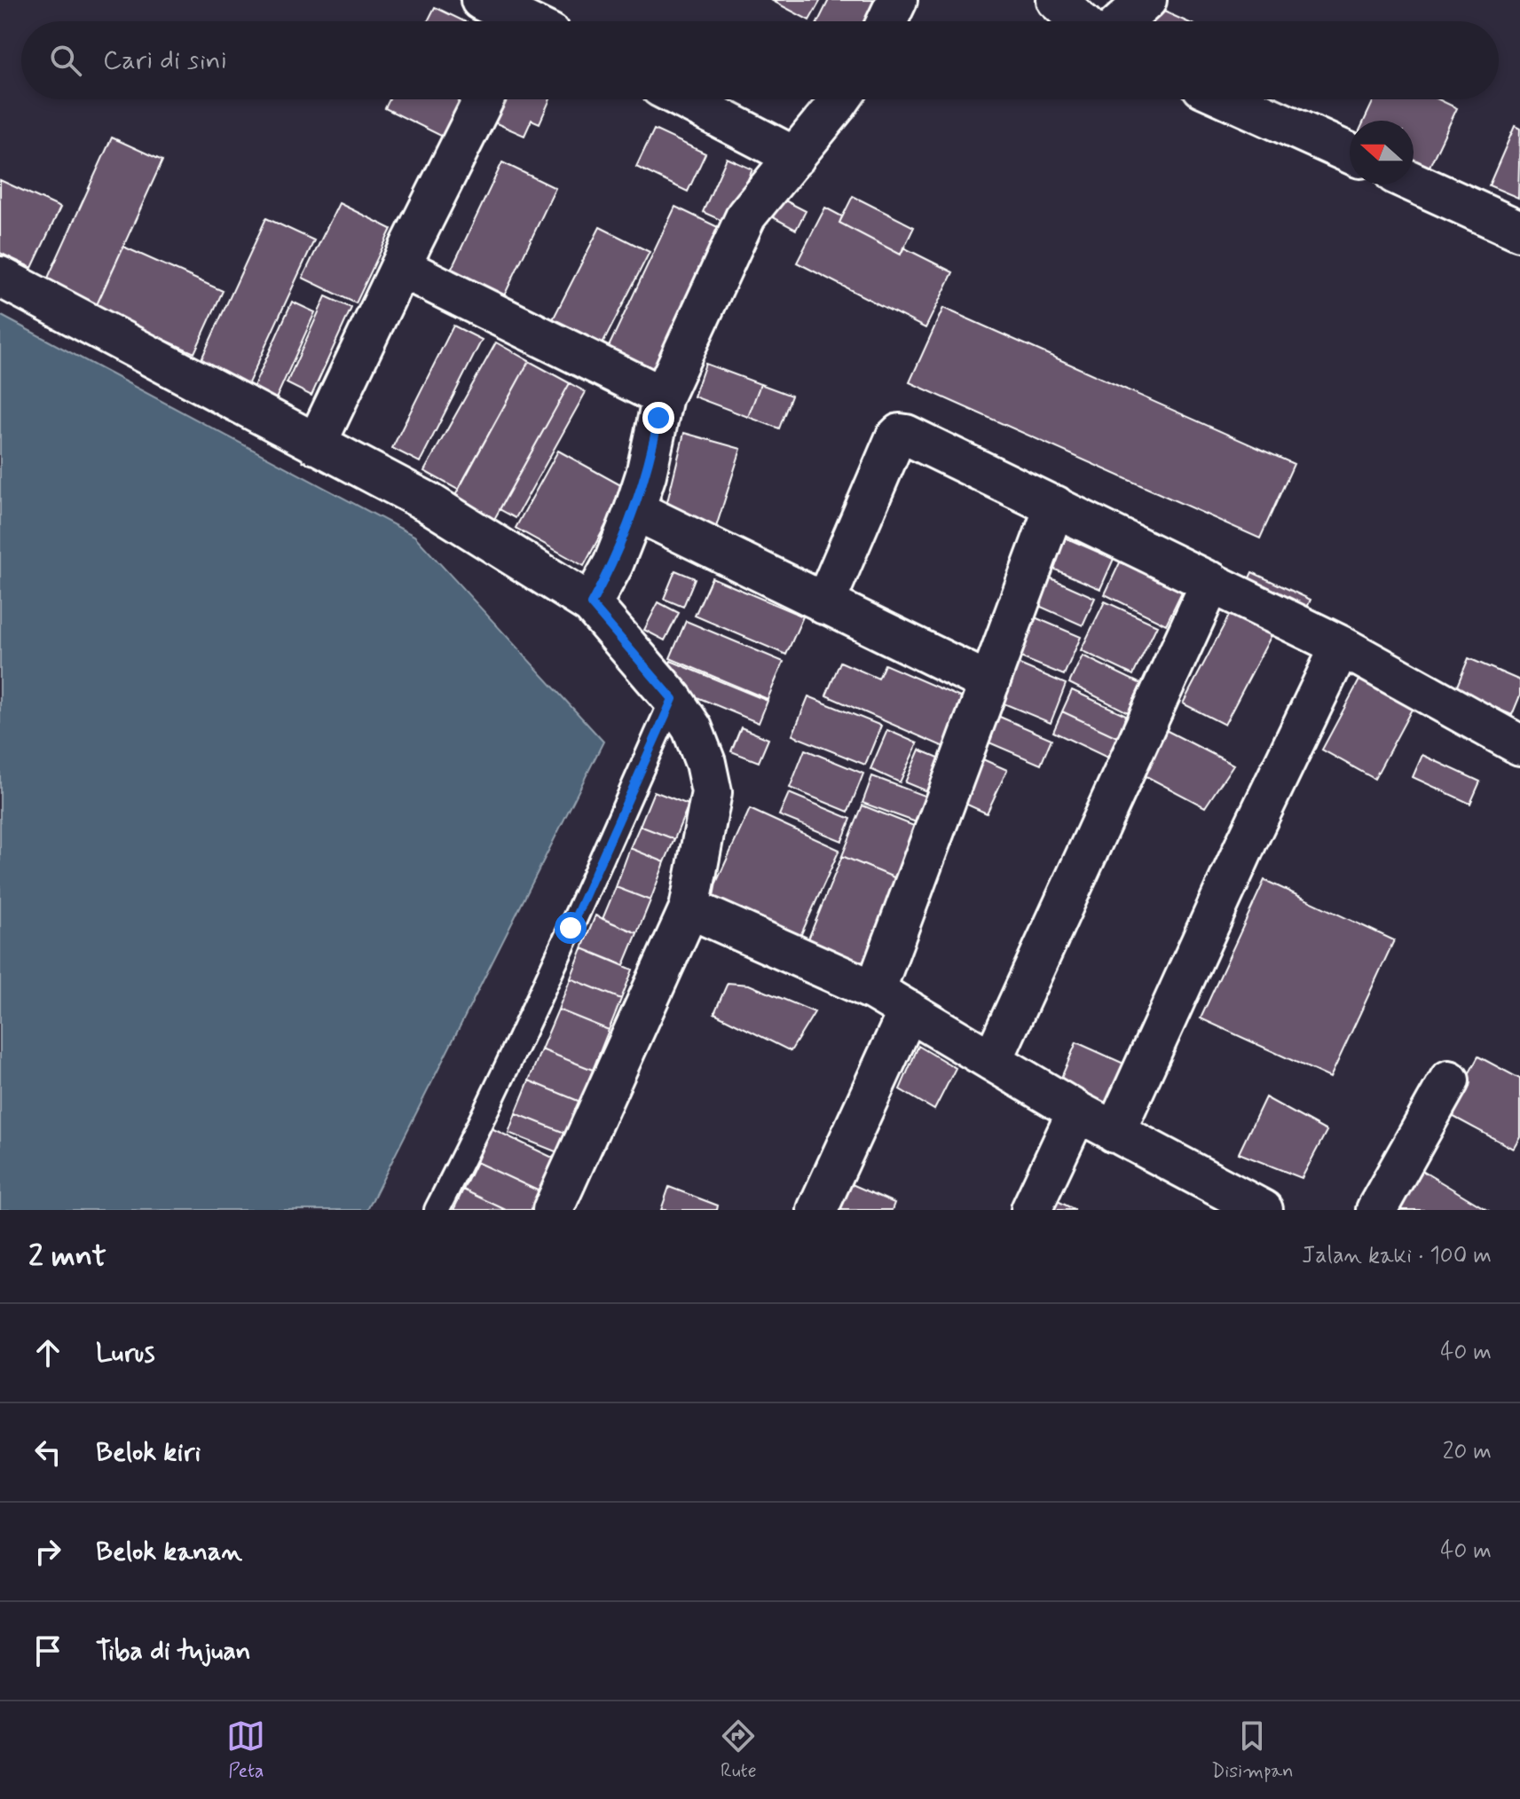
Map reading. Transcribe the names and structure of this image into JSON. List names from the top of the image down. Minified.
{"north":"left","page":{"search":"Cari di sini","heading":["2 mnt","Jalan kaki · 100 m"],"list":[["Lurus","40 m"],["Belok kiri","20 m"],["Belok kanan","40 m"],"Tiba di tujuan"],"nav":["Peta","Rute","Disimpan"]}}
